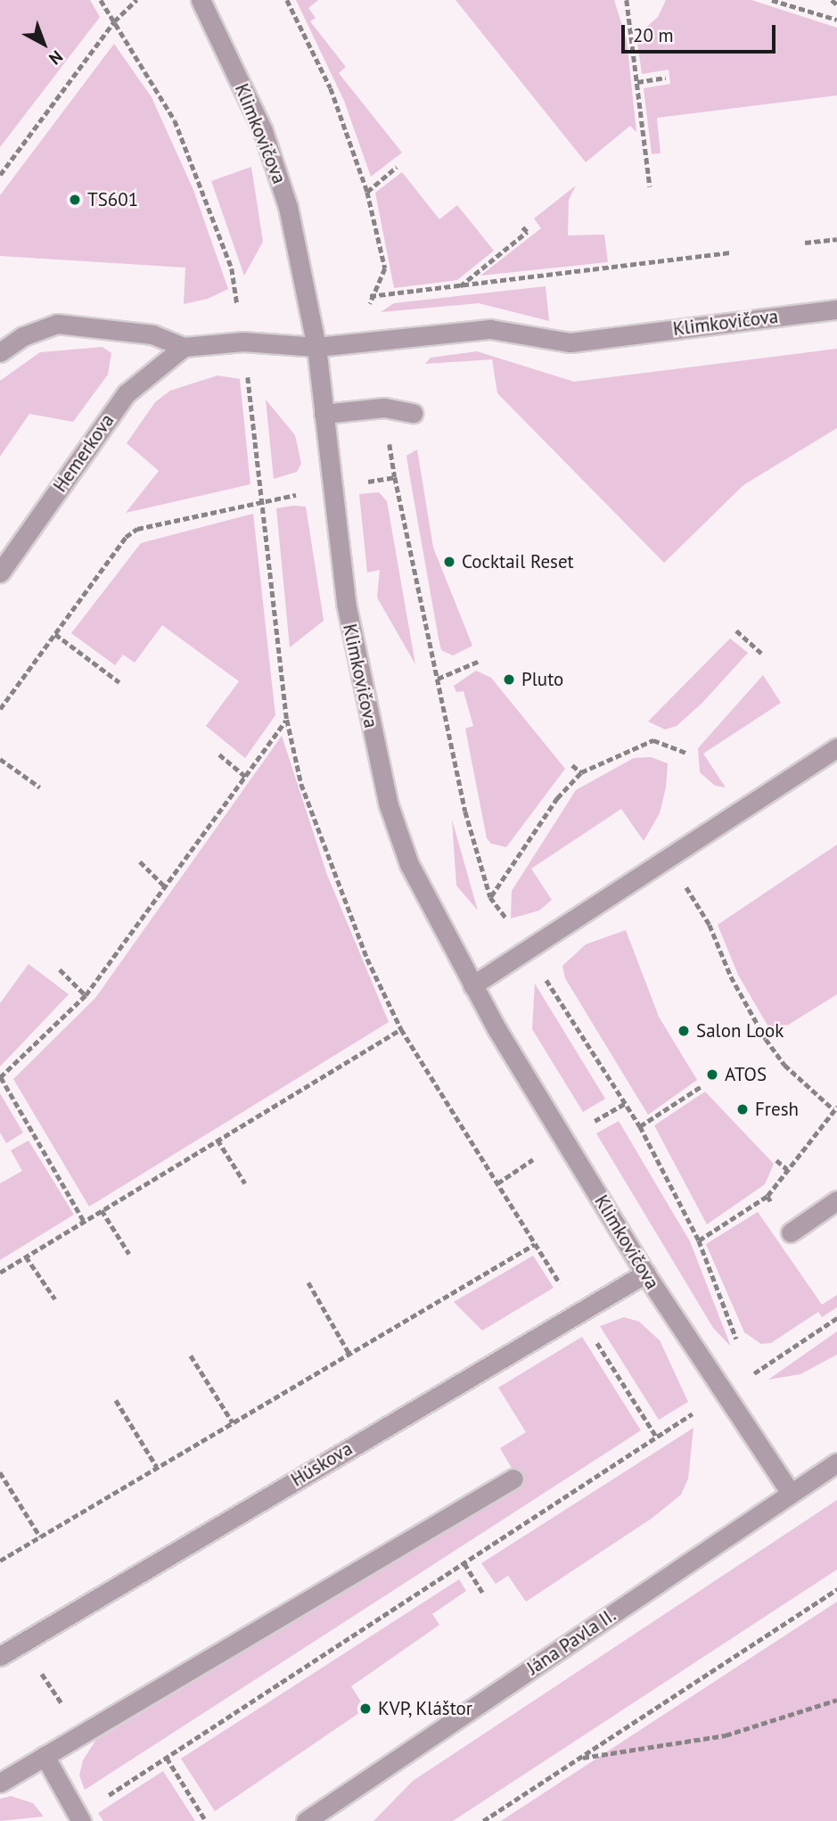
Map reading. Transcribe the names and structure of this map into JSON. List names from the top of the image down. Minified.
{"streets":{"street":["Klimkovičova","Hemerkova","Húskova","Jána Pavla II."]},"crossings":[["Klimkovičova","Húskova"],["Klimkovičova","Jána Pavla II."]],"places":["TS601","Cocktail Reset","Pluto","Salon Look","ATOS","Fresh","KVP, Kláštor"],"scale_bar":"20 m","north":"bottom right"}
